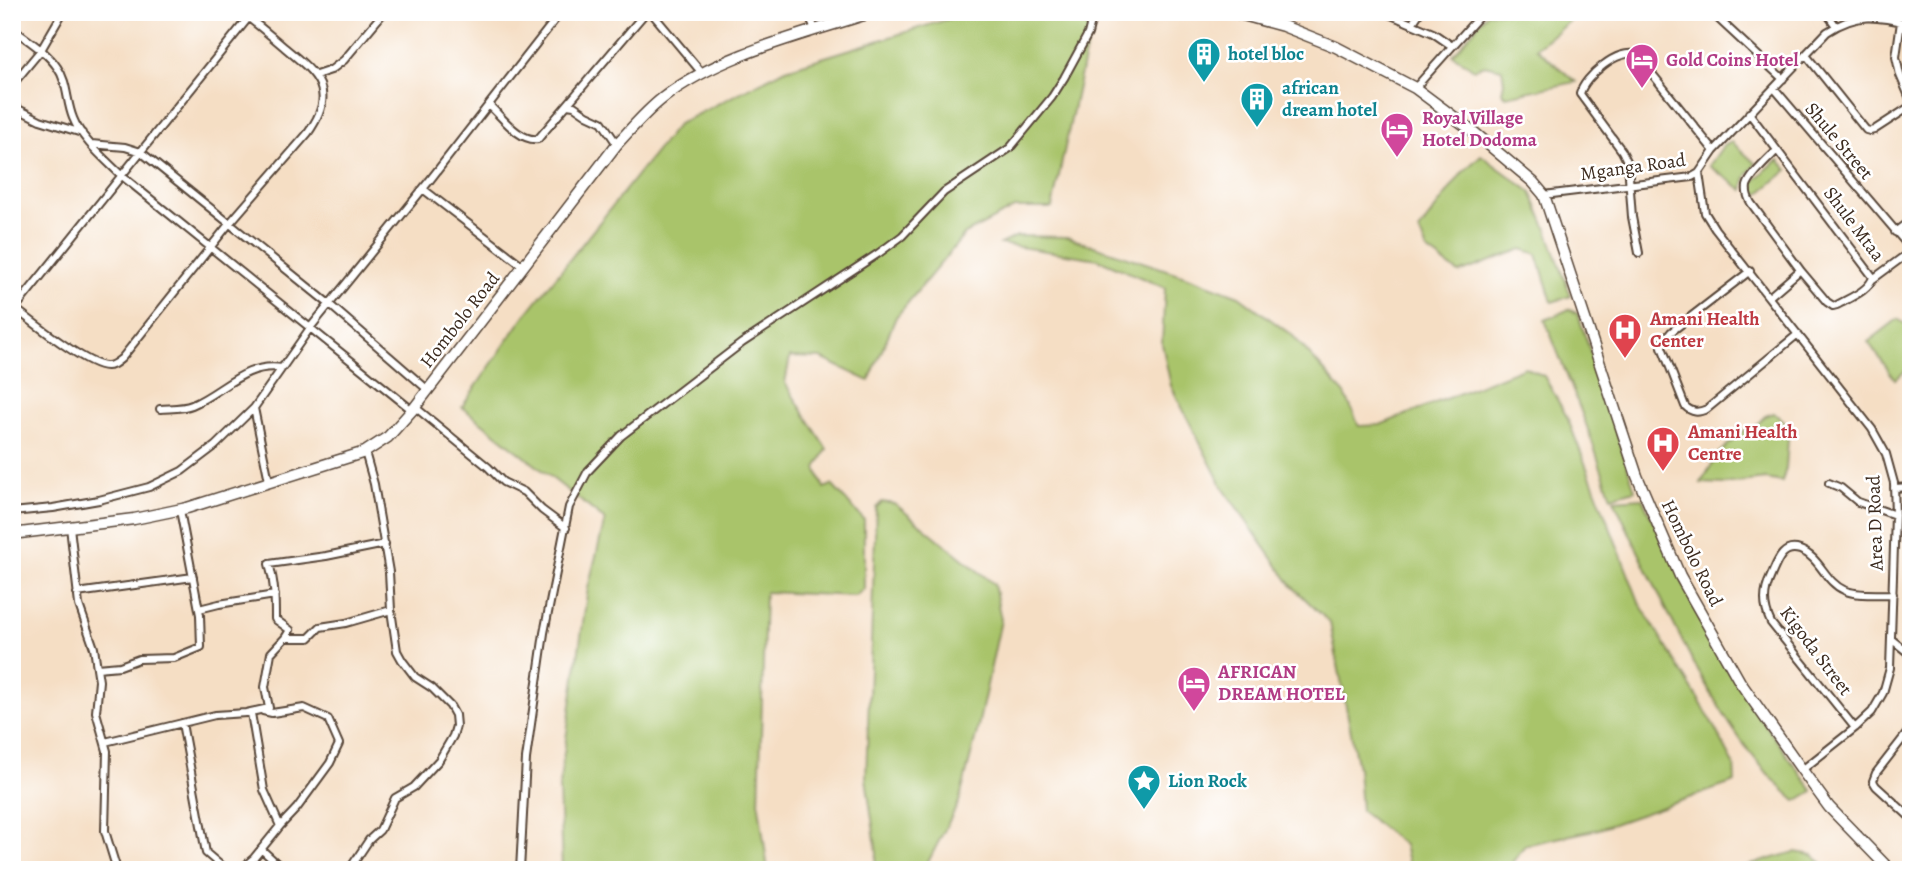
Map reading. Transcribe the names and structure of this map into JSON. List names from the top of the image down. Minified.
{"streets":{"street":["Shule Street","Mganga Road","Shule Mtaa","Hombolo Road","Area D Road","Kigoda Street"]},"crossings":[["Shule Street","Mganga Road"],["Mganga Road","Shule Mtaa"],["Mganga Road","Hombolo Road"],["Mganga Road","Area D Road"],["Hombolo Road","Area D Road"],["Area D Road","Kigoda Street"]],"places":{"building":["hotel bloc","african dream hotel"],"hotel":["Gold Coins Hotel","Royal Village Hotel Dodoma","AFRICAN DREAM HOTEL"],"hospital":["Amani Health Center","Amani Health Centre"],"place":["Lion Rock"]}}
